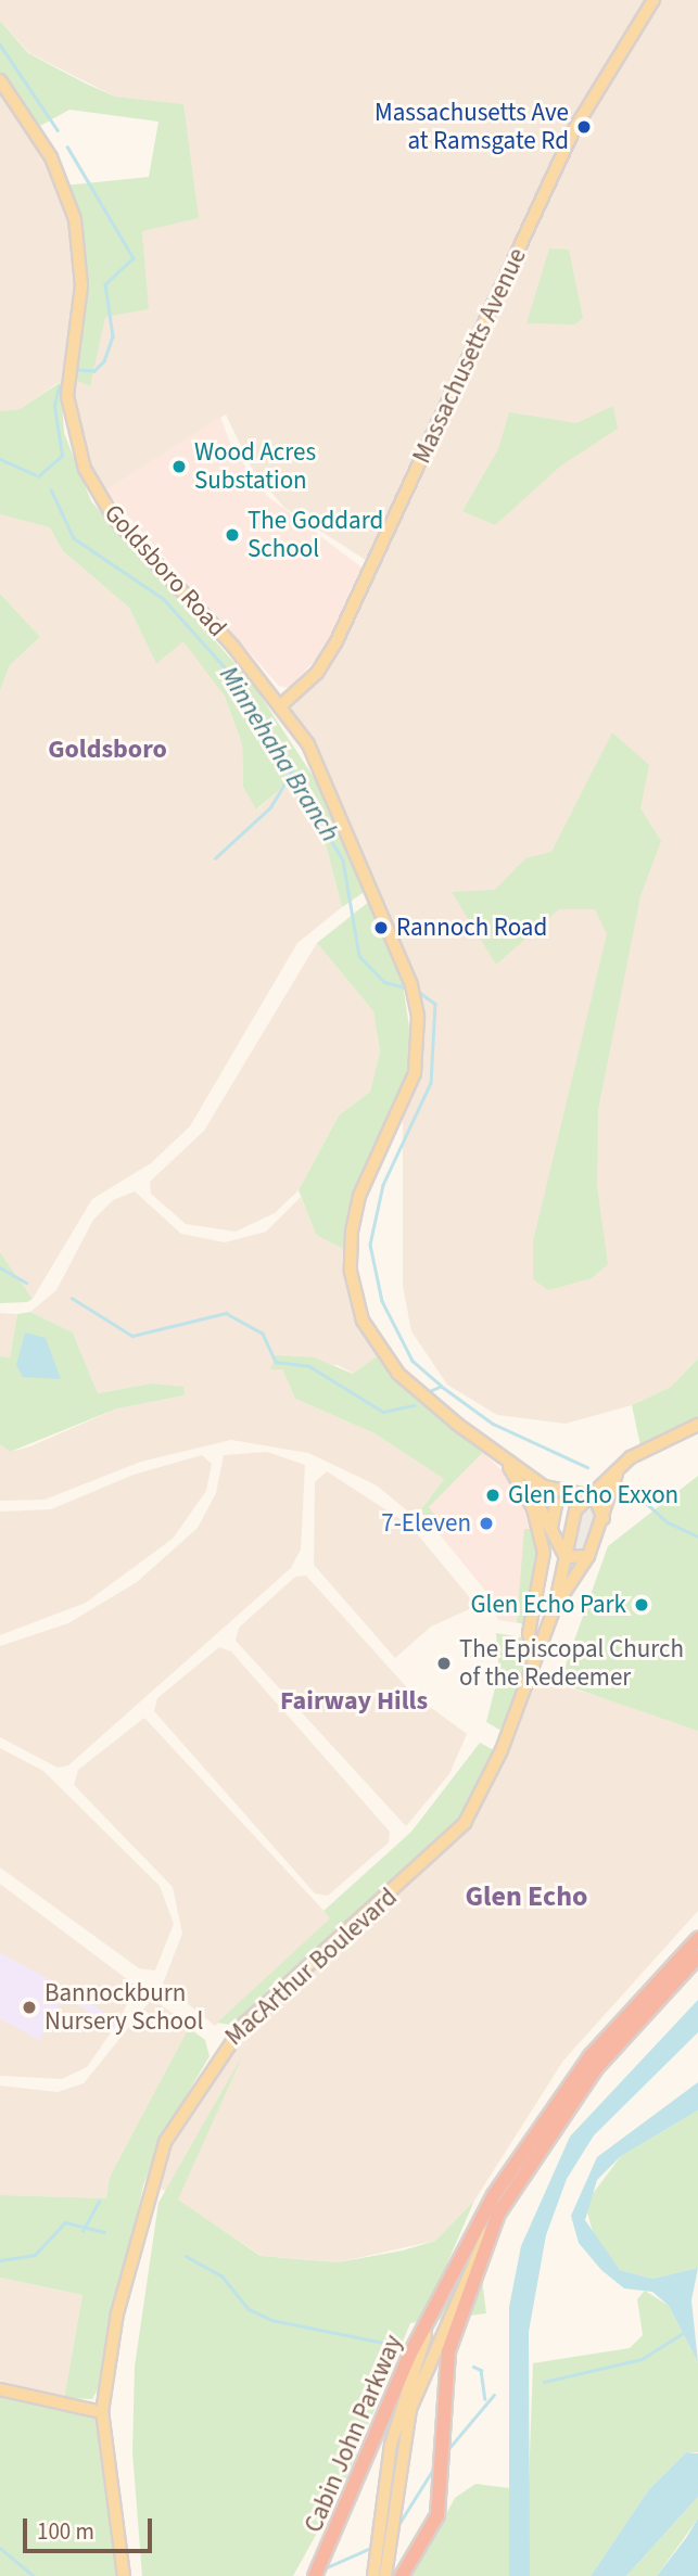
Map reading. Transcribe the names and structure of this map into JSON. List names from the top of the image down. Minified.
{"streets":{"highway":["Cabin John Parkway"],"main road":["Massachusetts Avenue","Goldsboro Road","MacArthur Boulevard"]},"crossings":[["Massachusetts Avenue","Goldsboro Road"],["Goldsboro Road","MacArthur Boulevard"]],"districts":["Goldsboro","Fairway Hills","Glen Echo"],"water":["Minnehaha Branch"],"places":["Massachusetts Ave at Ramsgate Rd","Wood Acres Substation","The Goddard School","Rannoch Road","Glen Echo Exxon","7-Eleven","Glen Echo Park","The Episcopal Church of the Redeemer","Bannockburn Nursery School"],"scale_bar":"100 m"}
